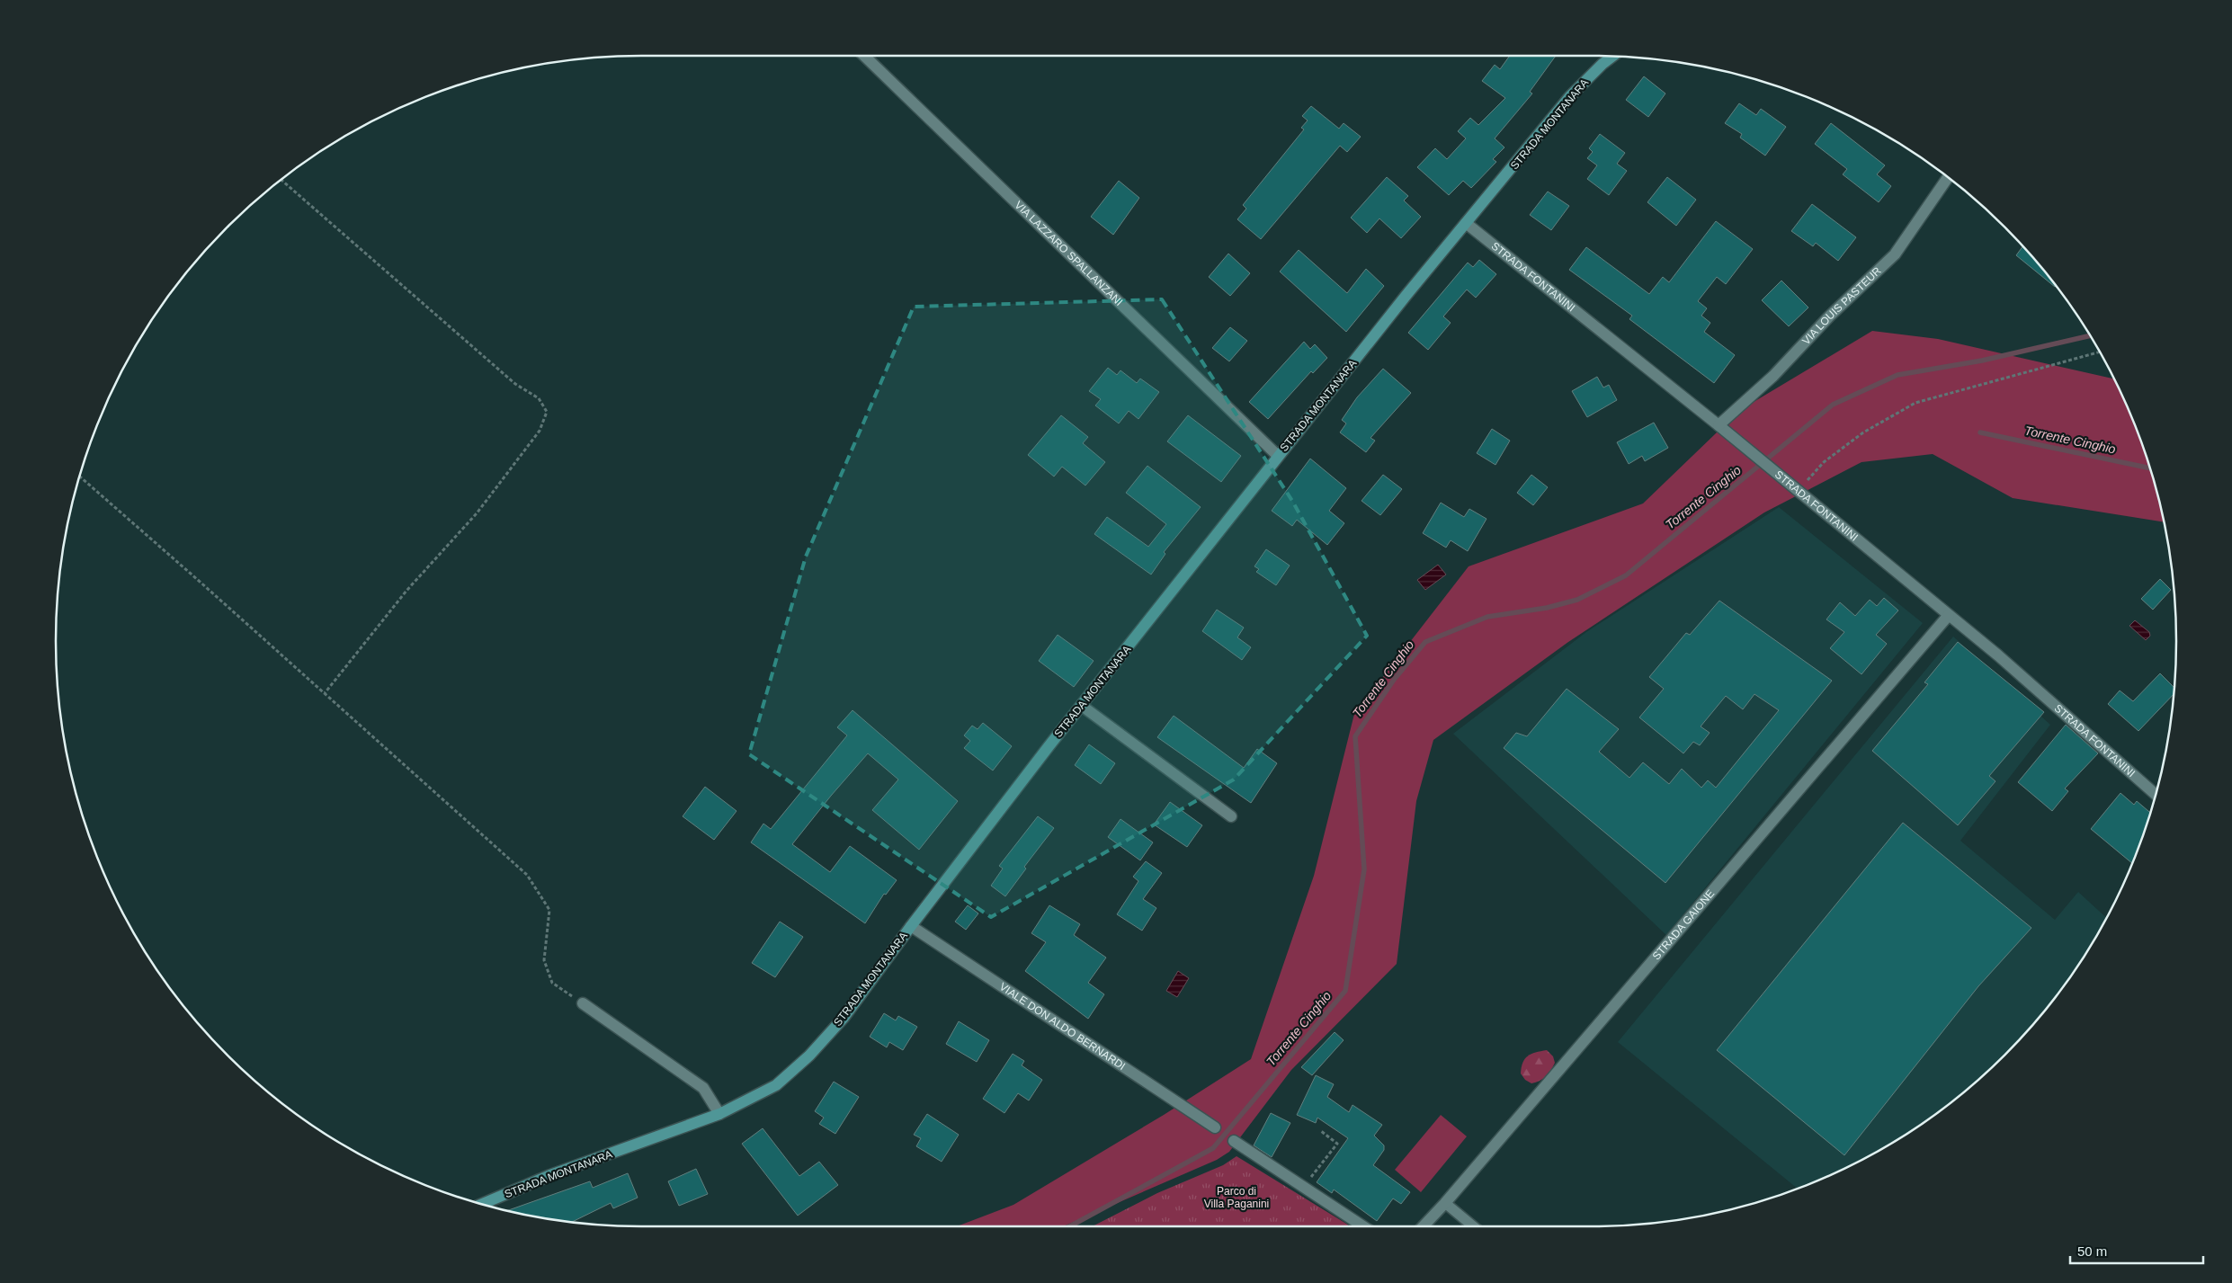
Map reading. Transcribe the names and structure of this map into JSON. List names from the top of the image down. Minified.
{"streets":{"main road":["STRADA MONTANARA"],"street":["VIA LAZZARO SPALLANZANI","STRADA FONTANINI","VIA LOUIS PASTEUR","STRADA GAIONE","VIALE DON ALDO BERNARDI"]},"crossings":[["STRADA MONTANARA","VIA LAZZARO SPALLANZANI"],["STRADA MONTANARA","STRADA FONTANINI"],["STRADA MONTANARA","VIALE DON ALDO BERNARDI"],["STRADA FONTANINI","VIA LOUIS PASTEUR"],["STRADA FONTANINI","STRADA GAIONE"]],"water":["Torrente Cinghio"],"parks":["Parco di Villa Paganini"],"scale_bar":"50 m"}
